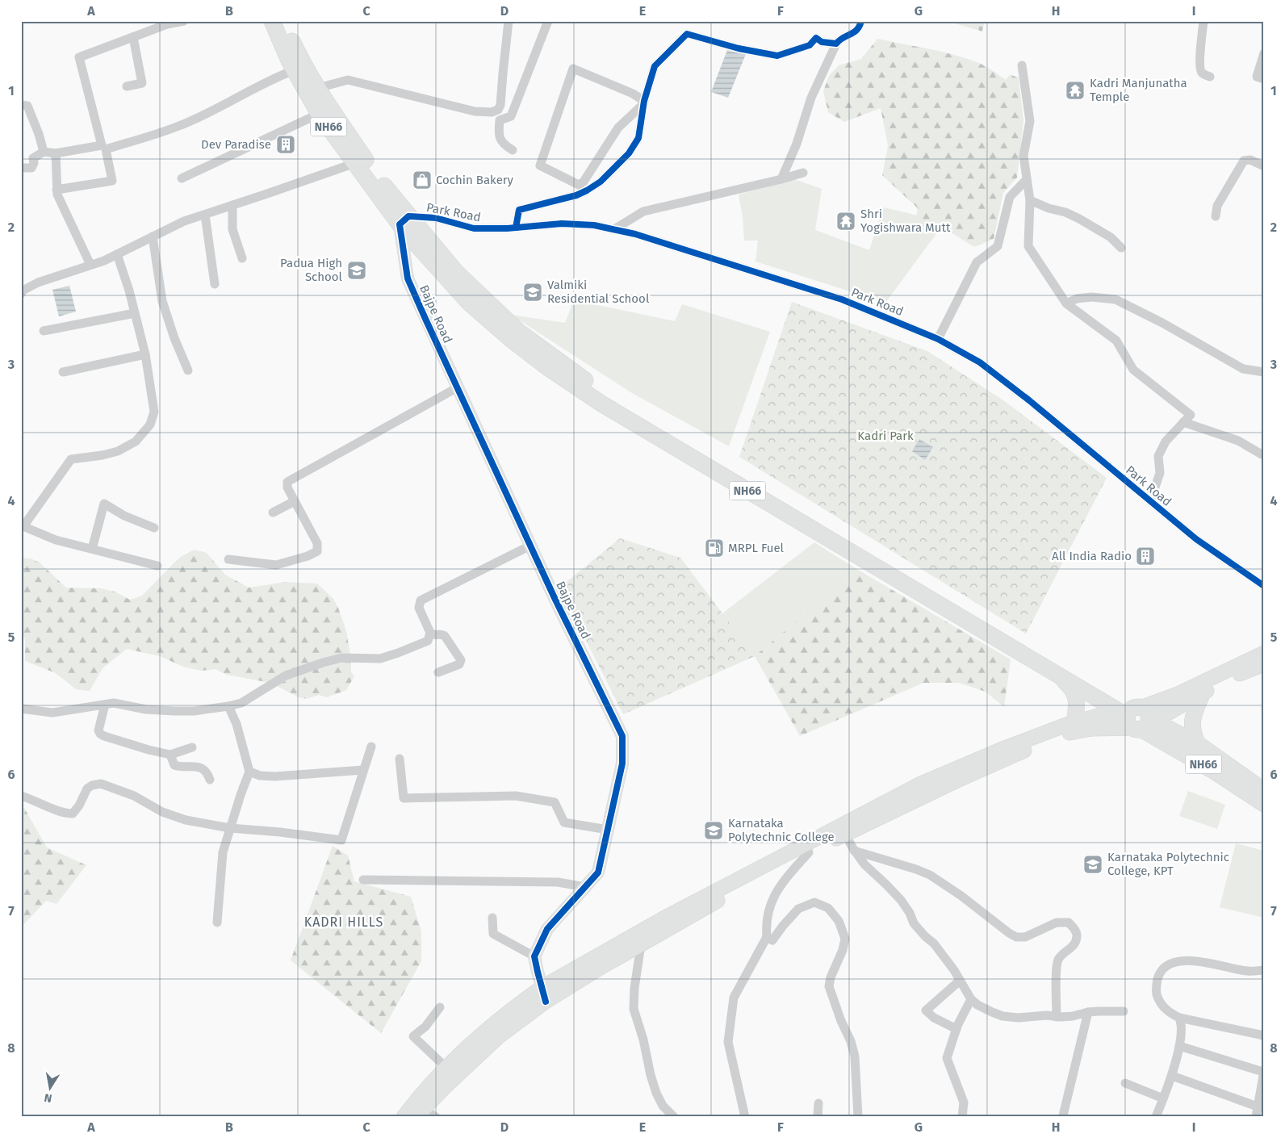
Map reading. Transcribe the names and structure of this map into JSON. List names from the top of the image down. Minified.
{"streets":{"highway":["NH66"],"street":["Park Road","Bajpe Road"]},"crossings":[["NH66","Park Road"],["NH66","Bajpe Road"],["Park Road","Bajpe Road"]],"districts":["KADRI HILLS"],"parks":["Kadri Park"],"places":{"temple":["Kadri Manjunatha Temple","Shri Yogishwara Mutt"],"building":["Dev Paradise","All India Radio"],"shop":["Cochin Bakery"],"school or university":["Padua High School","Valmiki Residential School","Karnataka Polytechnic College","Karnataka Polytechnic College, KPT"],"fuel station":["MRPL Fuel"]},"north":"bottom","grid":{"columns":["A","B","C","D","E","F","G","H","I"],"rows":["1","2","3","4","5","6","7","8"]}}
